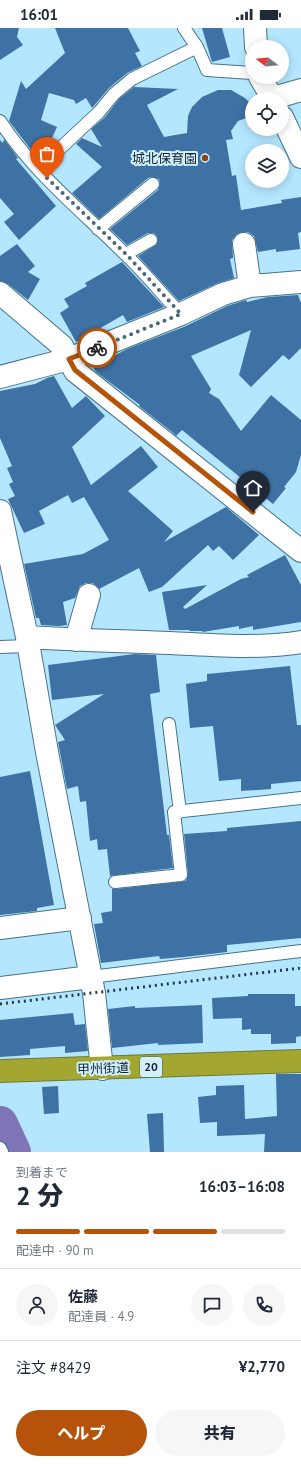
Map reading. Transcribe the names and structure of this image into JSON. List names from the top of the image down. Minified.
{"streets":{"highway":["20","甲州街道"]},"places":["城北保育園"],"north":"left","page":{"status":"16:01","heading":["2 分","到着まで","16:03–16:08"],"panel":["佐藤","配達員 · 4.9","注文 #8429","¥2,770"],"bar":"配達中 · 90 m","buttons":["ヘルプ","共有"]}}
